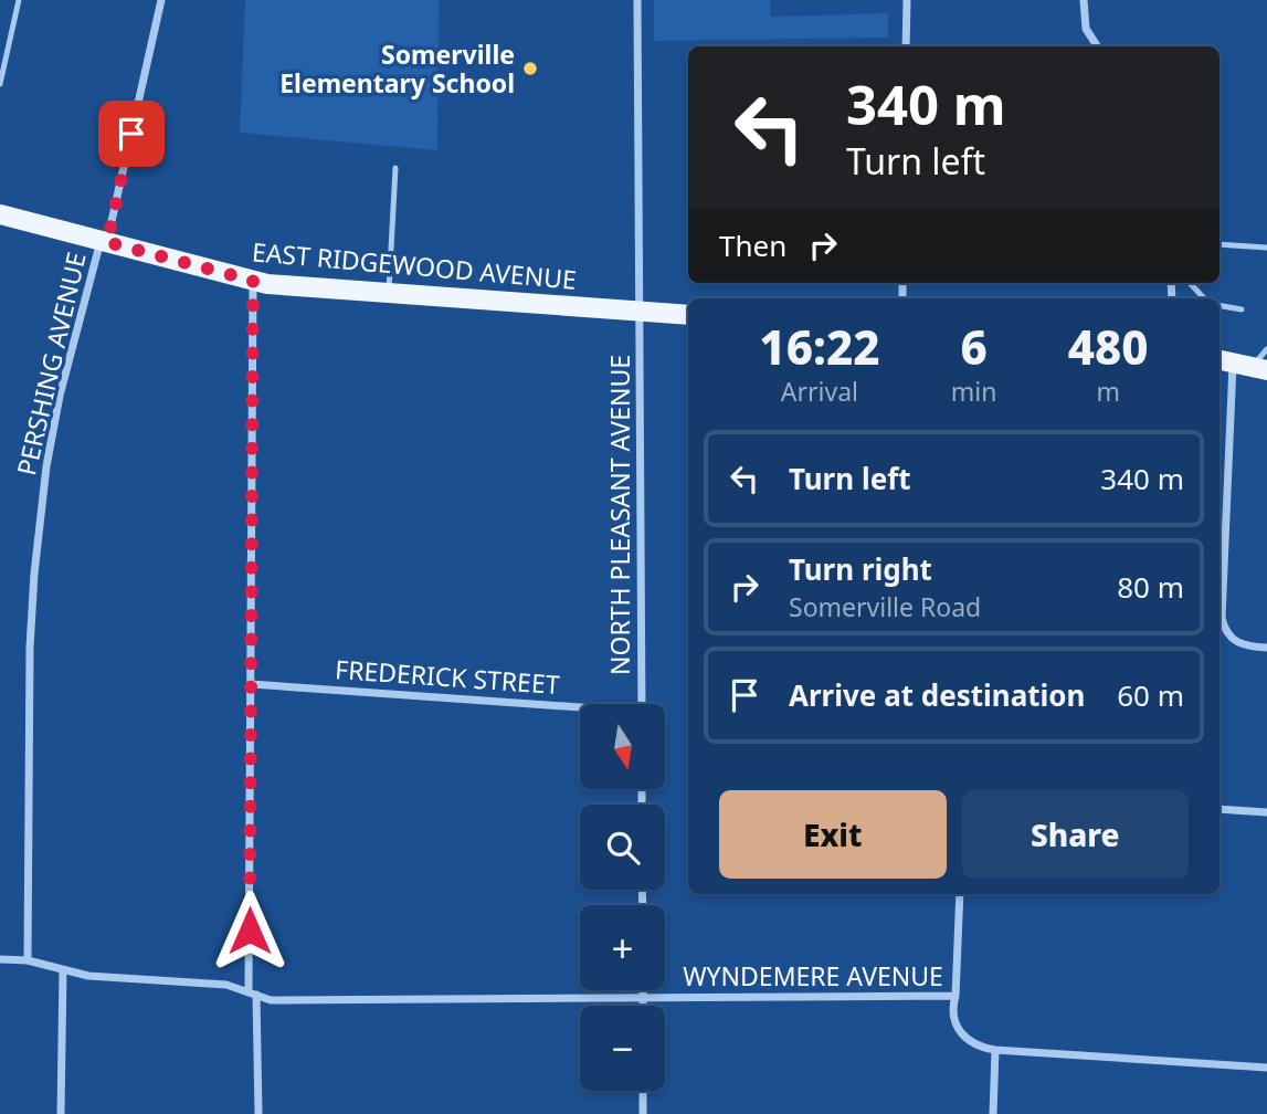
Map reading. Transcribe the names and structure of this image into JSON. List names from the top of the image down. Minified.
{"streets":{"main road":["EAST RIDGEWOOD AVENUE"],"street":["PERSHING AVENUE","NORTH PLEASANT AVENUE","FREDERICK STREET","WYNDEMERE AVENUE"]},"crossings":[["EAST RIDGEWOOD AVENUE","PERSHING AVENUE"],["EAST RIDGEWOOD AVENUE","NORTH PLEASANT AVENUE"],["PERSHING AVENUE","WYNDEMERE AVENUE"]],"places":["Somerville Elementary School"],"north":"bottom","page":{"turn":["340 m","Turn left"],"then":"Then","eta":["16:22","Arrival","6","min","480","m"],"list":[{"name":"Turn left","value":"340 m"},{"name":"Turn right","note":"Somerville Road","value":"80 m"},{"name":"Arrive at destination","value":"60 m"}],"map_buttons":["+","−"],"buttons":["Exit","Share"]}}
